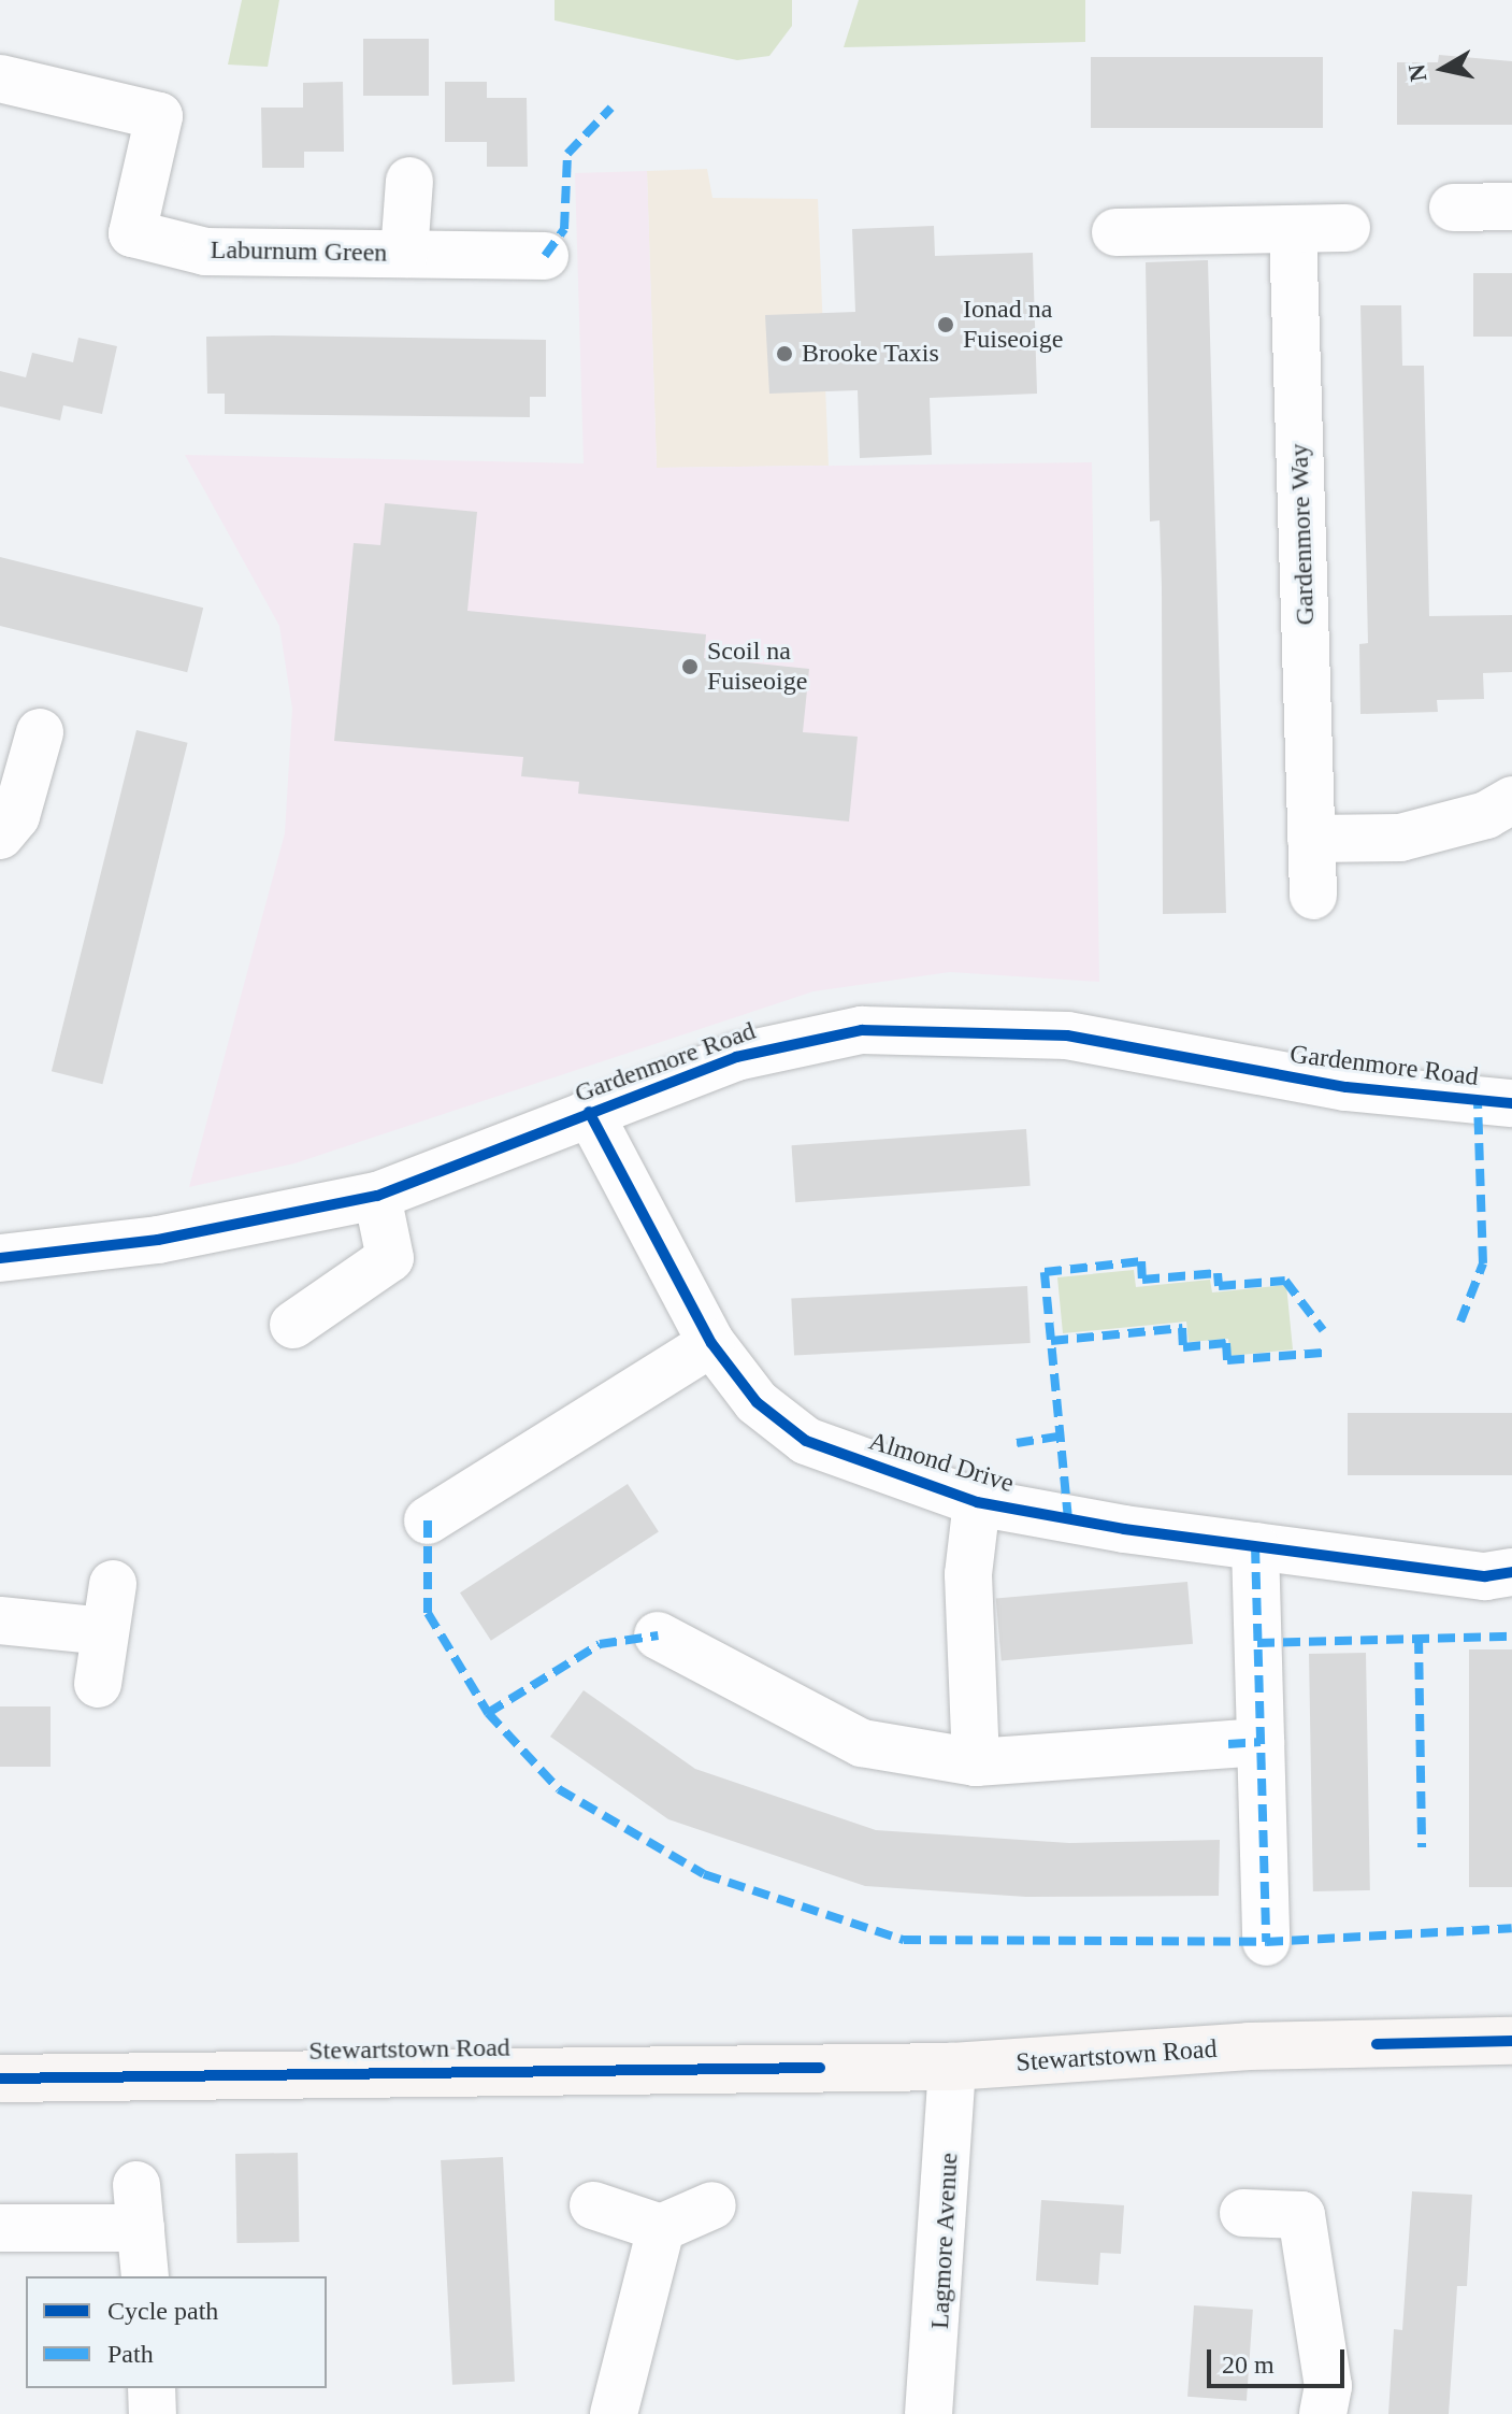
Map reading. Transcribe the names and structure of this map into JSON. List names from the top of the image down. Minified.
{"streets":{"main road":["Stewartstown Road"],"street":["Laburnum Green","Gardenmore Way","Gardenmore Road","Almond Drive","Lagmore Avenue"]},"crossings":[["Gardenmore Road","Almond Drive"],["Stewartstown Road","Lagmore Avenue"]],"places":["Ionad na Fuiseoige","Brooke Taxis","Scoil na Fuiseoige"],"legend":["Cycle path","Path"],"scale_bar":"20 m","north":"left"}
